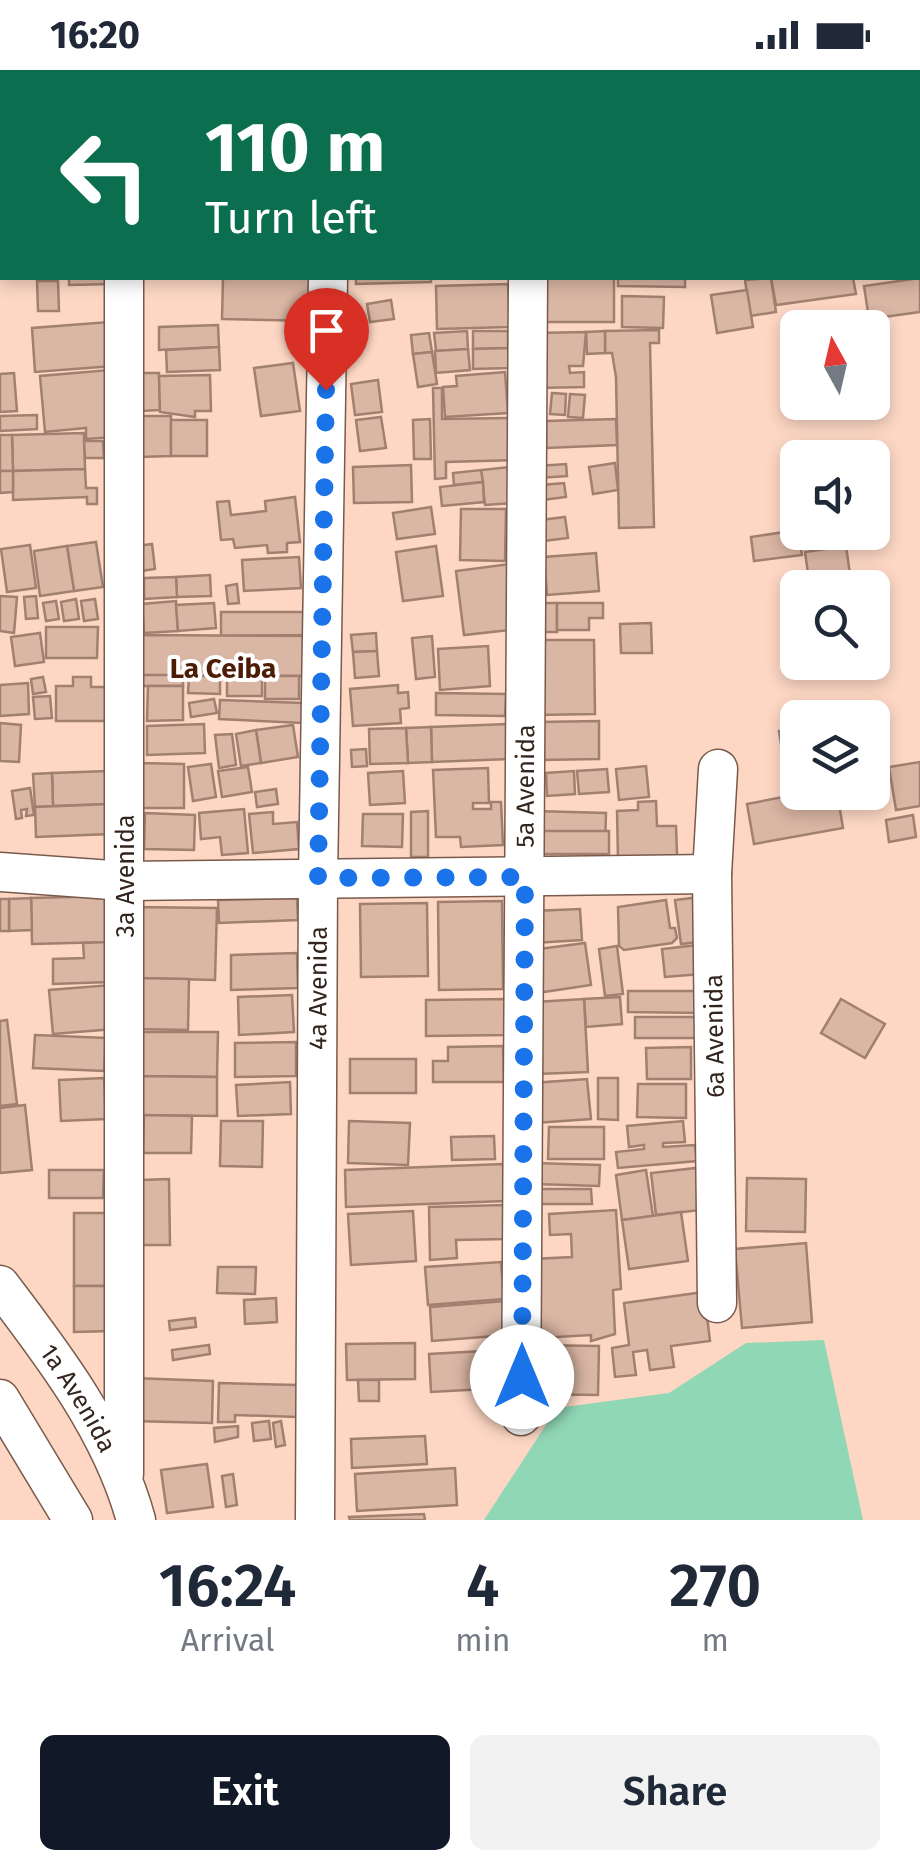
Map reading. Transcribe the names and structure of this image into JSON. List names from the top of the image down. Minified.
{"streets":{"street":["5a Avenida","3a Avenida","4a Avenida","6a Avenida","1a Avenida"]},"crossings":[["3a Avenida","1a Avenida"]],"districts":["La Ceiba"],"north":"top","page":{"status":"16:20","turn":["110 m","Turn left"],"eta":["16:24","Arrival","4","min","270","m"],"buttons":["Exit","Share"]}}
